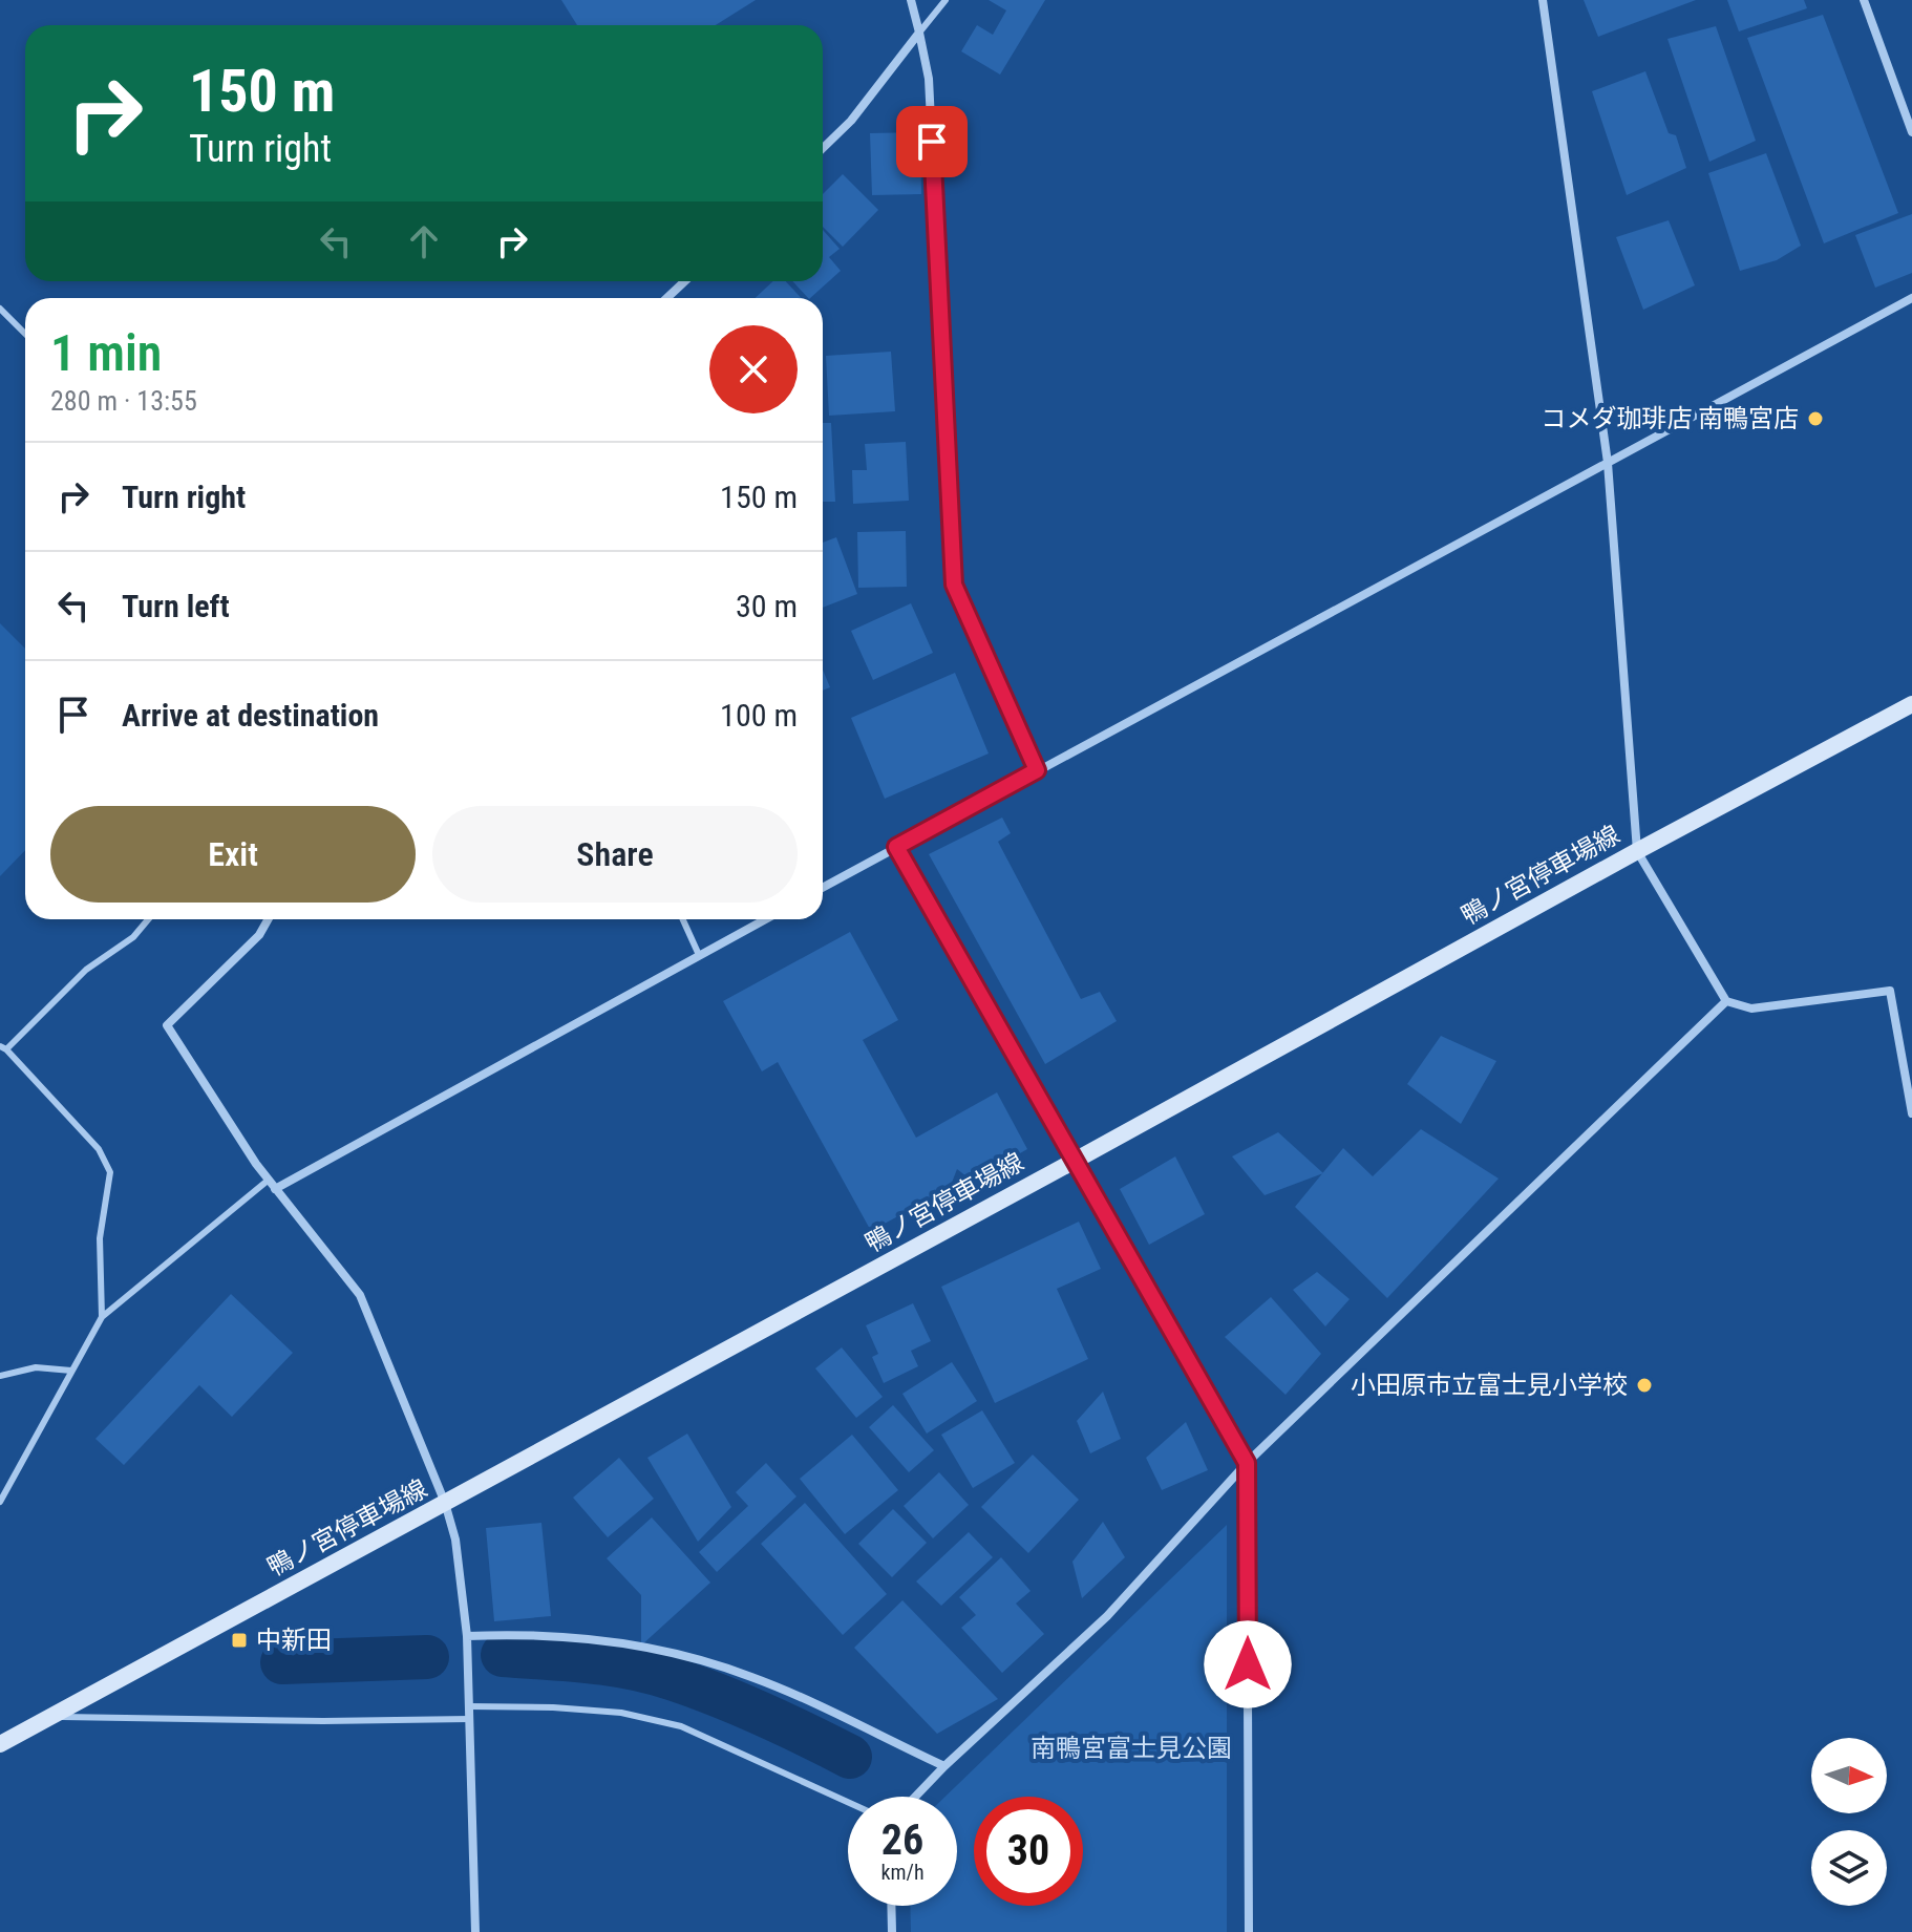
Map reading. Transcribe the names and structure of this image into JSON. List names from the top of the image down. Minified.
{"streets":{"main road":["鴨ノ宮停車場線"]},"parks":["南鴨宮富士見公園"],"places":{"other":["コメダ珈琲店 南鴨宮店","小田原市立富士見小学校"],"transit":["中新田"]},"north":"right","page":{"turn":["150 m","Turn right"],"heading":["1 min","280 m · 13:55"],"list":[{"name":"Turn right","value":"150 m"},{"name":"Turn left","value":"30 m"},{"name":"Arrive at destination","value":"100 m"}],"buttons":["Exit","Share"],"speed":"26 km/h","limit":"30"}}
